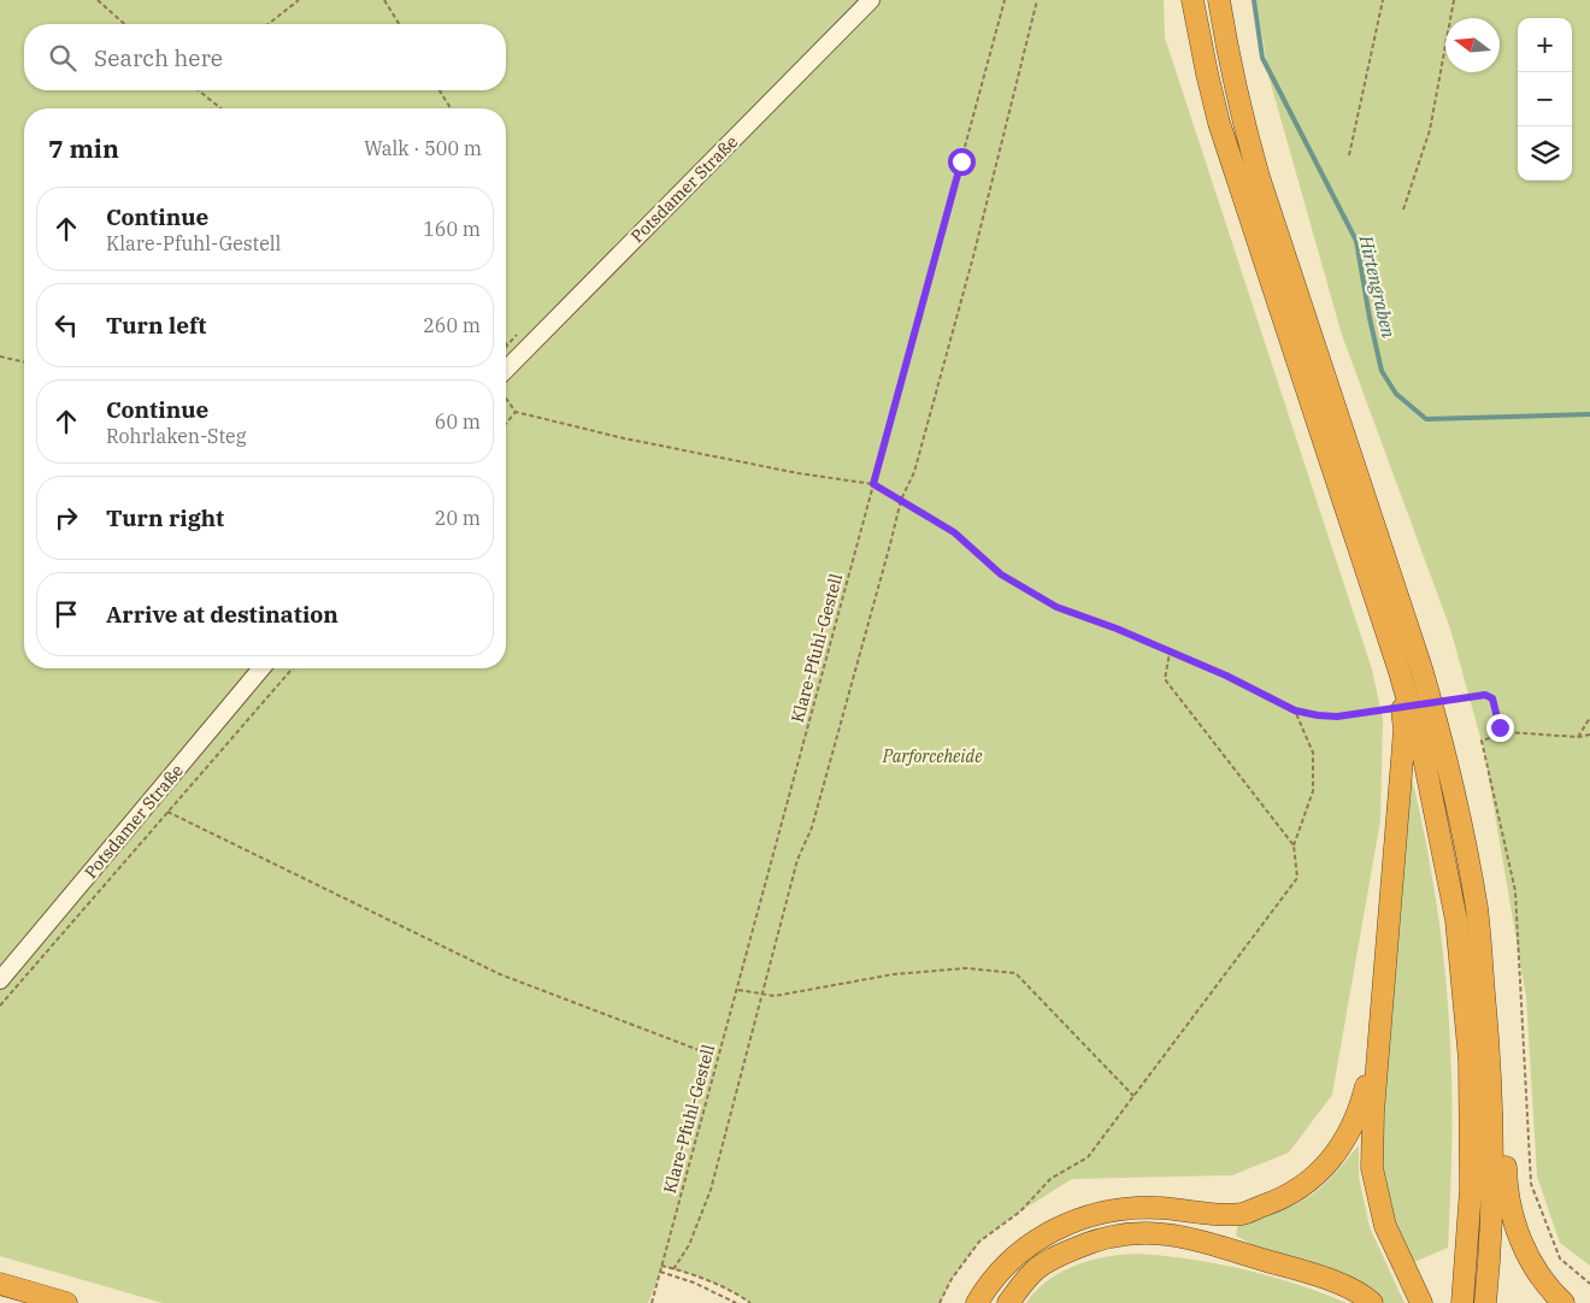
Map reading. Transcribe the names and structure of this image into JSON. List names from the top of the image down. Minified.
{"streets":{"street":["Potsdamer Straße"],"path":["Klare-Pfuhl-Gestell"]},"water":["Hirtengraben"],"parks":["Parforceheide"],"north":"left","page":{"map_buttons":["+","−"],"search":"Search here","heading":["7 min","Walk · 500 m"],"list":[["Continue","Klare-Pfuhl-Gestell","160 m"],["Turn left","260 m"],["Continue","Rohrlaken-Steg","60 m"],["Turn right","20 m"],"Arrive at destination"]}}
